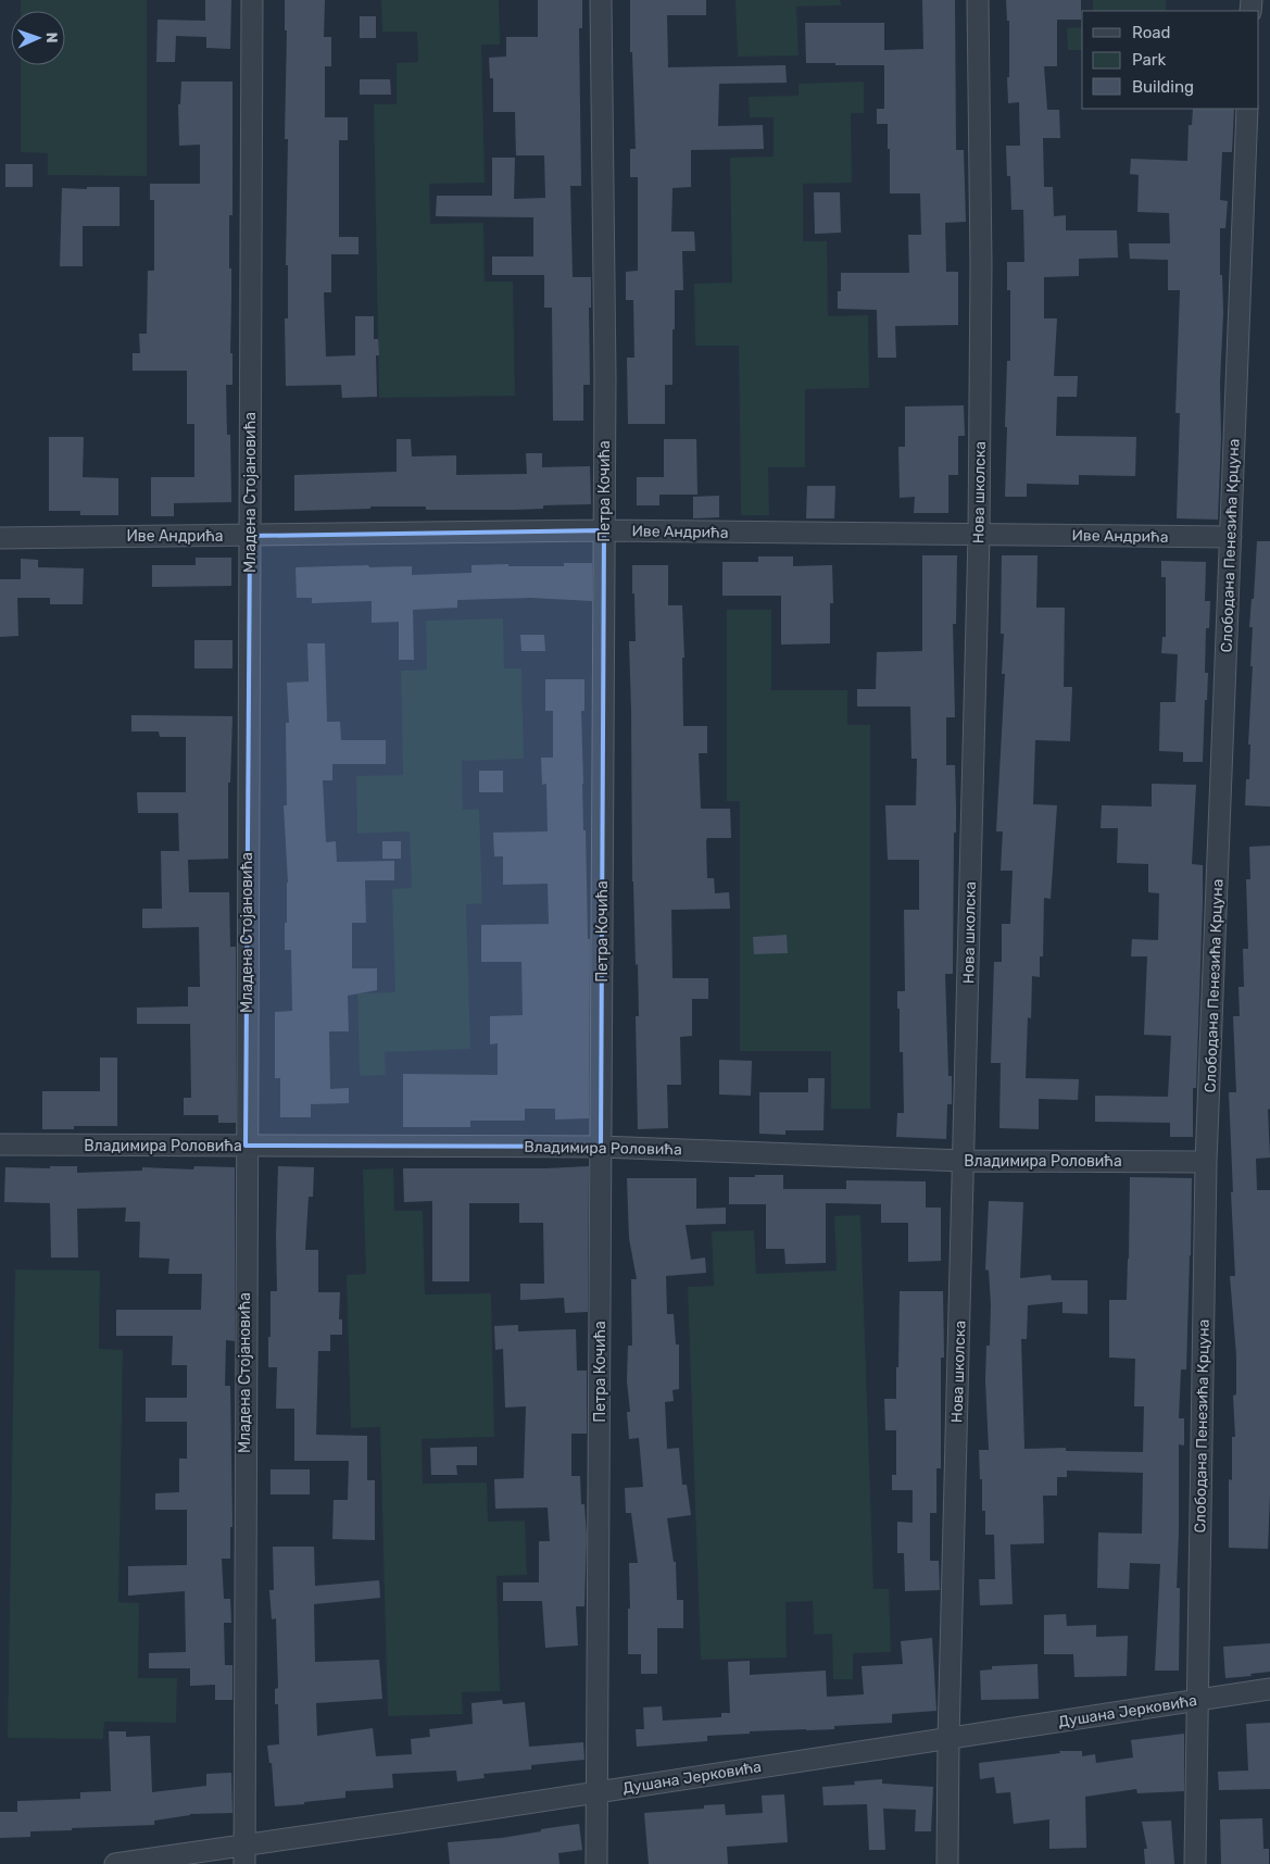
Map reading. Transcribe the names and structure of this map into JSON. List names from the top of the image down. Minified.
{"streets":{"street":["Петра Кочића","Младена Стојановића","Нова школска","Иве Андрића","Слободана Пенезића Крцуна","Владимира Роловића","Душана Јерковића"]},"crossings":[["Петра Кочића","Иве Андрића"],["Петра Кочића","Владимира Роловића"],["Петра Кочића","Душана Јерковића"],["Младена Стојановића","Иве Андрића"],["Младена Стојановића","Владимира Роловића"],["Младена Стојановића","Душана Јерковића"],["Нова школска","Иве Андрића"],["Нова школска","Владимира Роловића"],["Нова школска","Душана Јерковића"],["Иве Андрића","Слободана Пенезића Крцуна"],["Слободана Пенезића Крцуна","Владимира Роловића"],["Слободана Пенезића Крцуна","Душана Јерковића"]],"legend":["Road","Park","Building"],"north":"right"}
